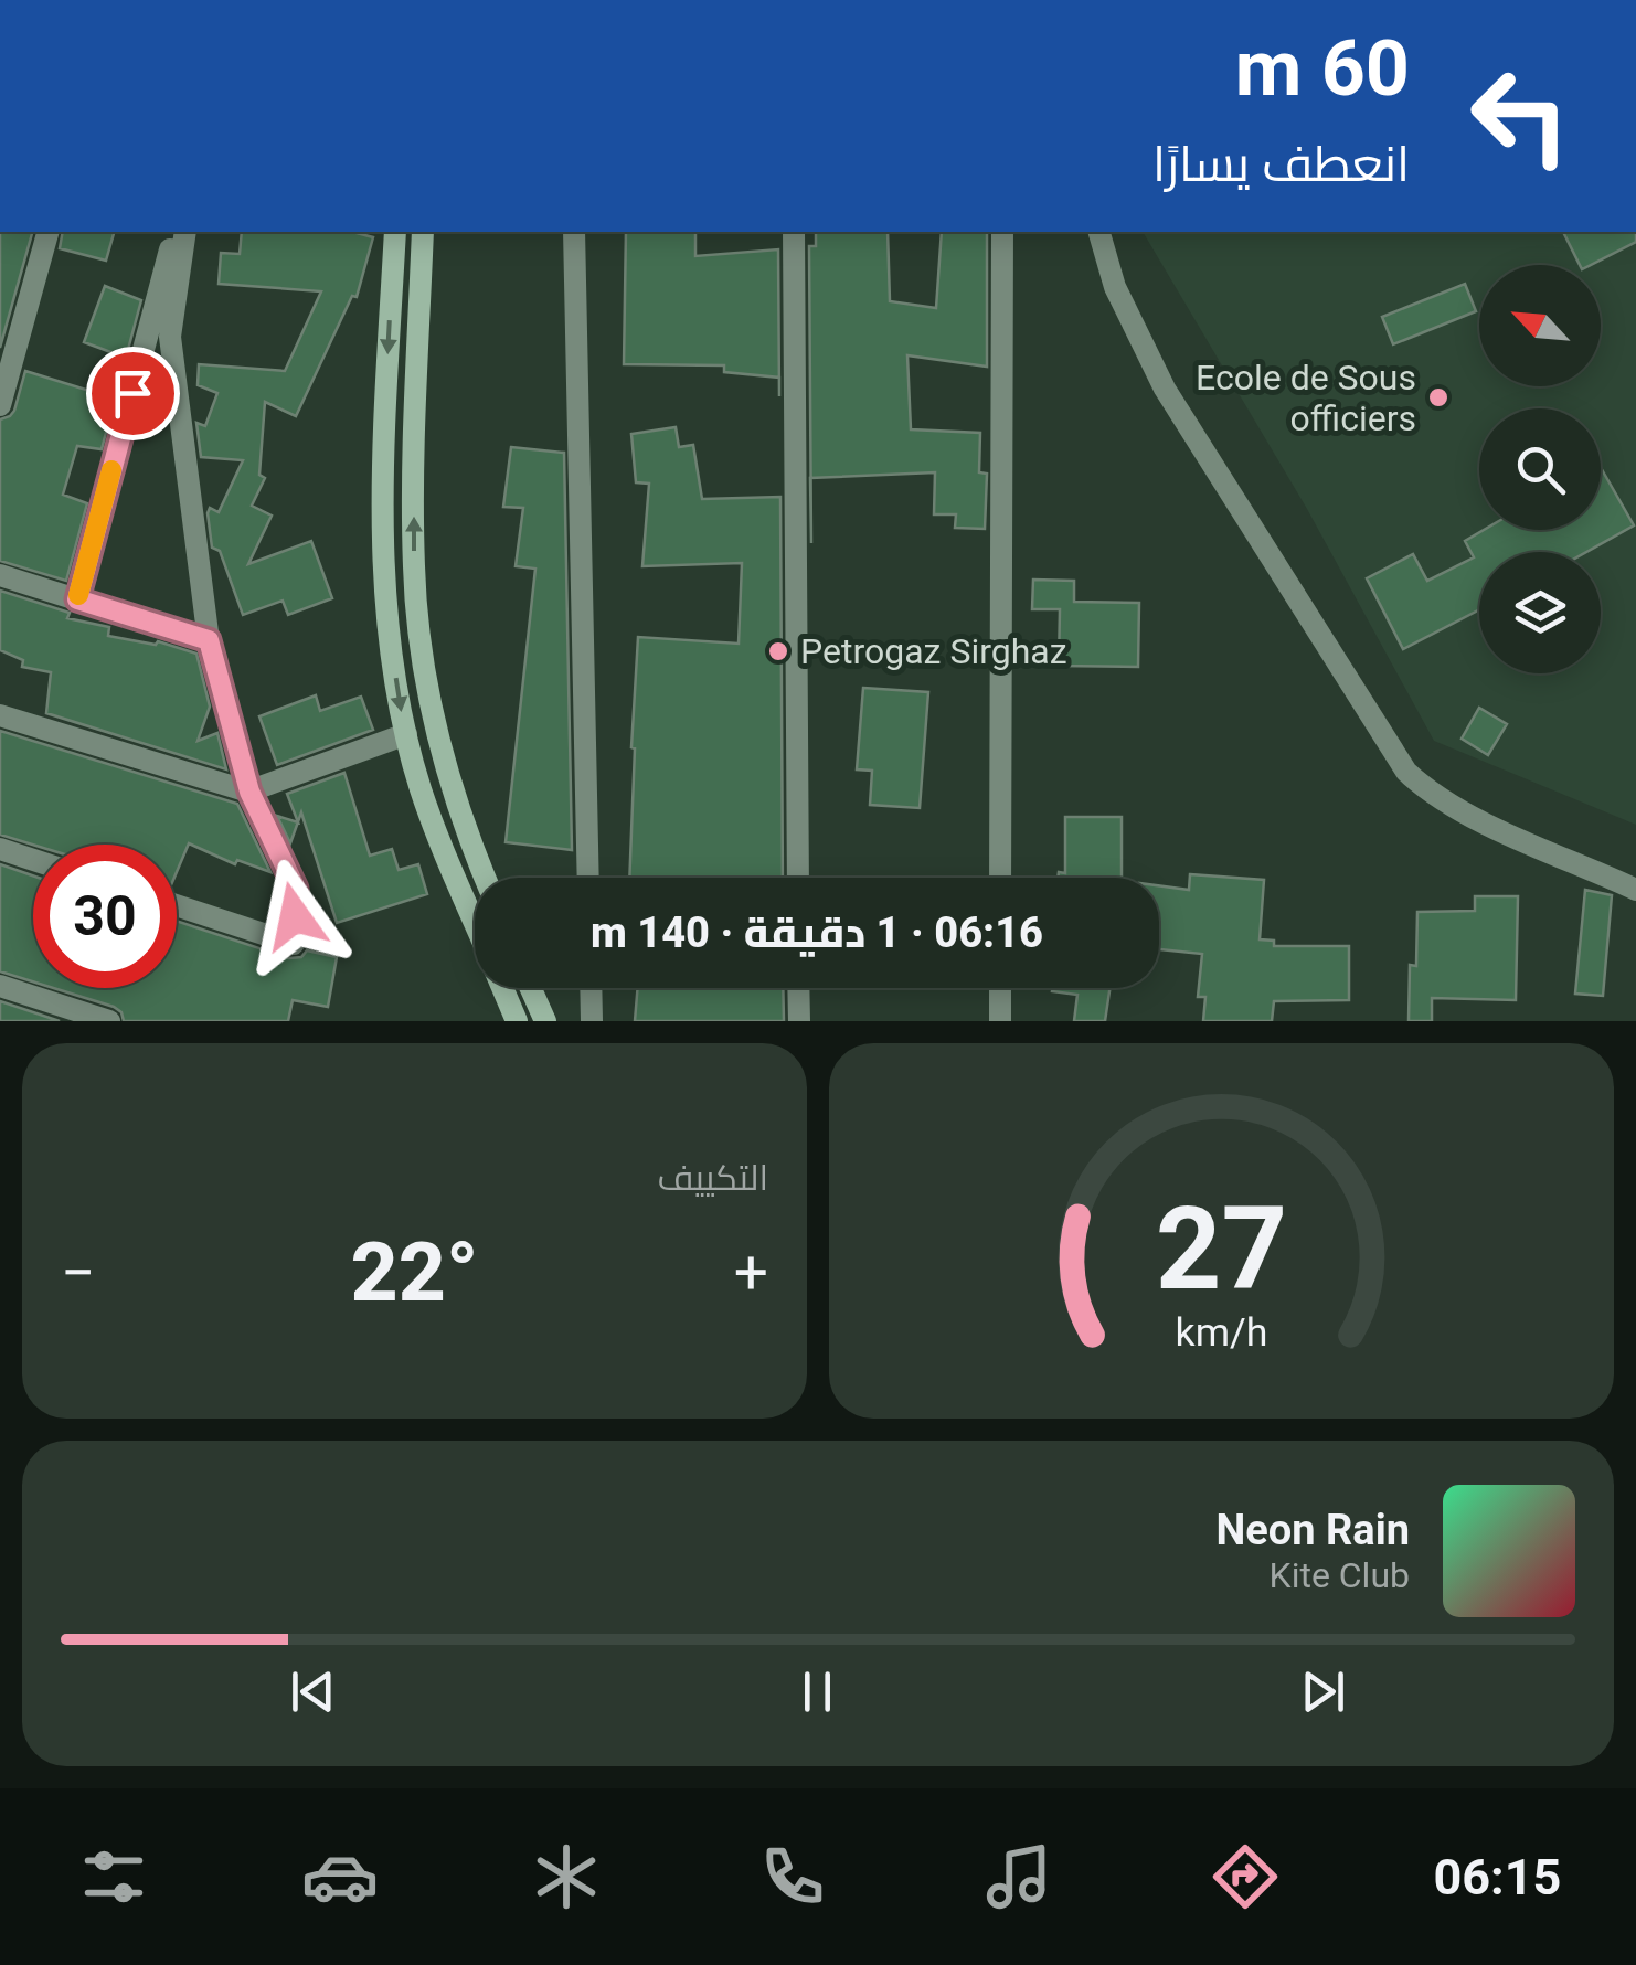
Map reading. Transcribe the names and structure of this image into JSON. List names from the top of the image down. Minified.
{"places":["Ecole de Sous officiers","Petrogaz Sirghaz"],"north":"top left","page":{"turn":["60 m","انعطف يسارًا"],"limit":"30","trip":"06:16 · 1 دقيقة · 140 m","tile":"التكييف","heat":["−","22°","+"],"song":["Neon Rain","Kite Club"],"tabs":"06:15","gauge":["27","km/h"]}}
